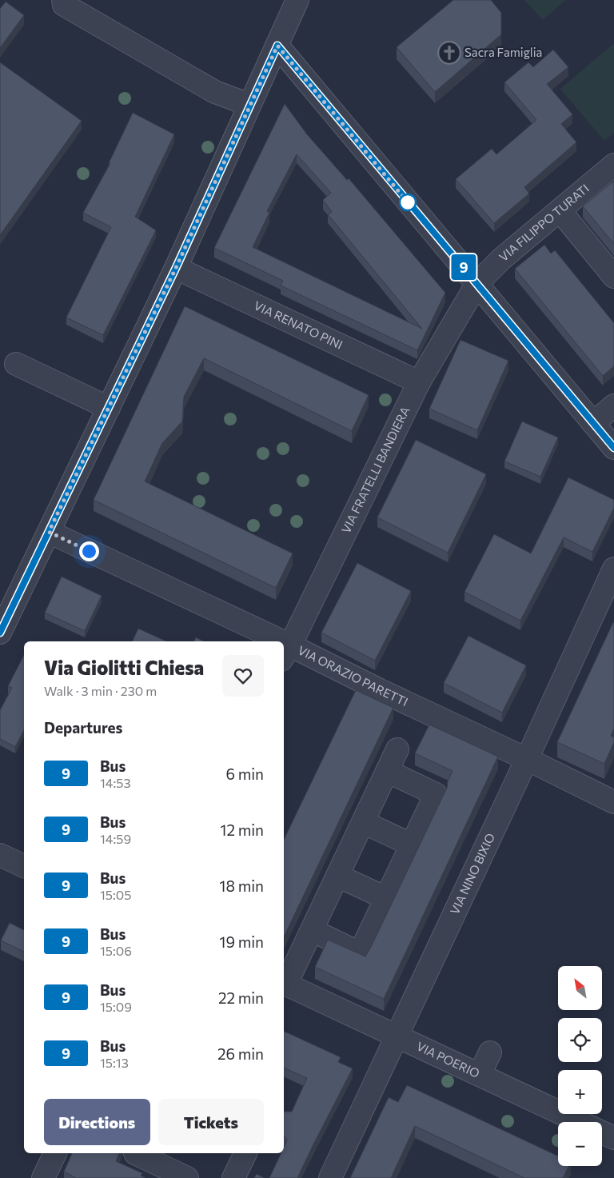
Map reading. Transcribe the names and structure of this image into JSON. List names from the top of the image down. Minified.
{"streets":{"street":["VIA FILIPPO TURATI","VIA RENATO PINI","VIA FRATELLI BANDIERA","VIA ORAZIO PARETTI","VIA NINO BIXIO","VIA POERIO"]},"crossings":[["VIA FILIPPO TURATI","VIA FRATELLI BANDIERA"],["VIA RENATO PINI","VIA FRATELLI BANDIERA"],["VIA FRATELLI BANDIERA","VIA ORAZIO PARETTI"],["VIA ORAZIO PARETTI","VIA NINO BIXIO"],["VIA NINO BIXIO","VIA POERIO"]],"places":{"church":["Sacra Famiglia"]},"lines":["bus line 9"],"north":"top left","page":{"on_map":"9","heading":[["Via Giolitti Chiesa","Walk · 3 min · 230 m"],"Departures"],"list":[{"mark":"9","name":"Bus","note":"14:53","value":"6 min"},{"mark":"9","name":"Bus","note":"14:59","value":"12 min"},{"mark":"9","name":"Bus","note":"15:05","value":"18 min"},{"mark":"9","name":"Bus","note":"15:06","value":"19 min"},{"mark":"9","name":"Bus","note":"15:09","value":"22 min"},{"mark":"9","name":"Bus","note":"15:13","value":"26 min"}],"map_buttons":["+","−"],"buttons":["Directions","Tickets"]}}
